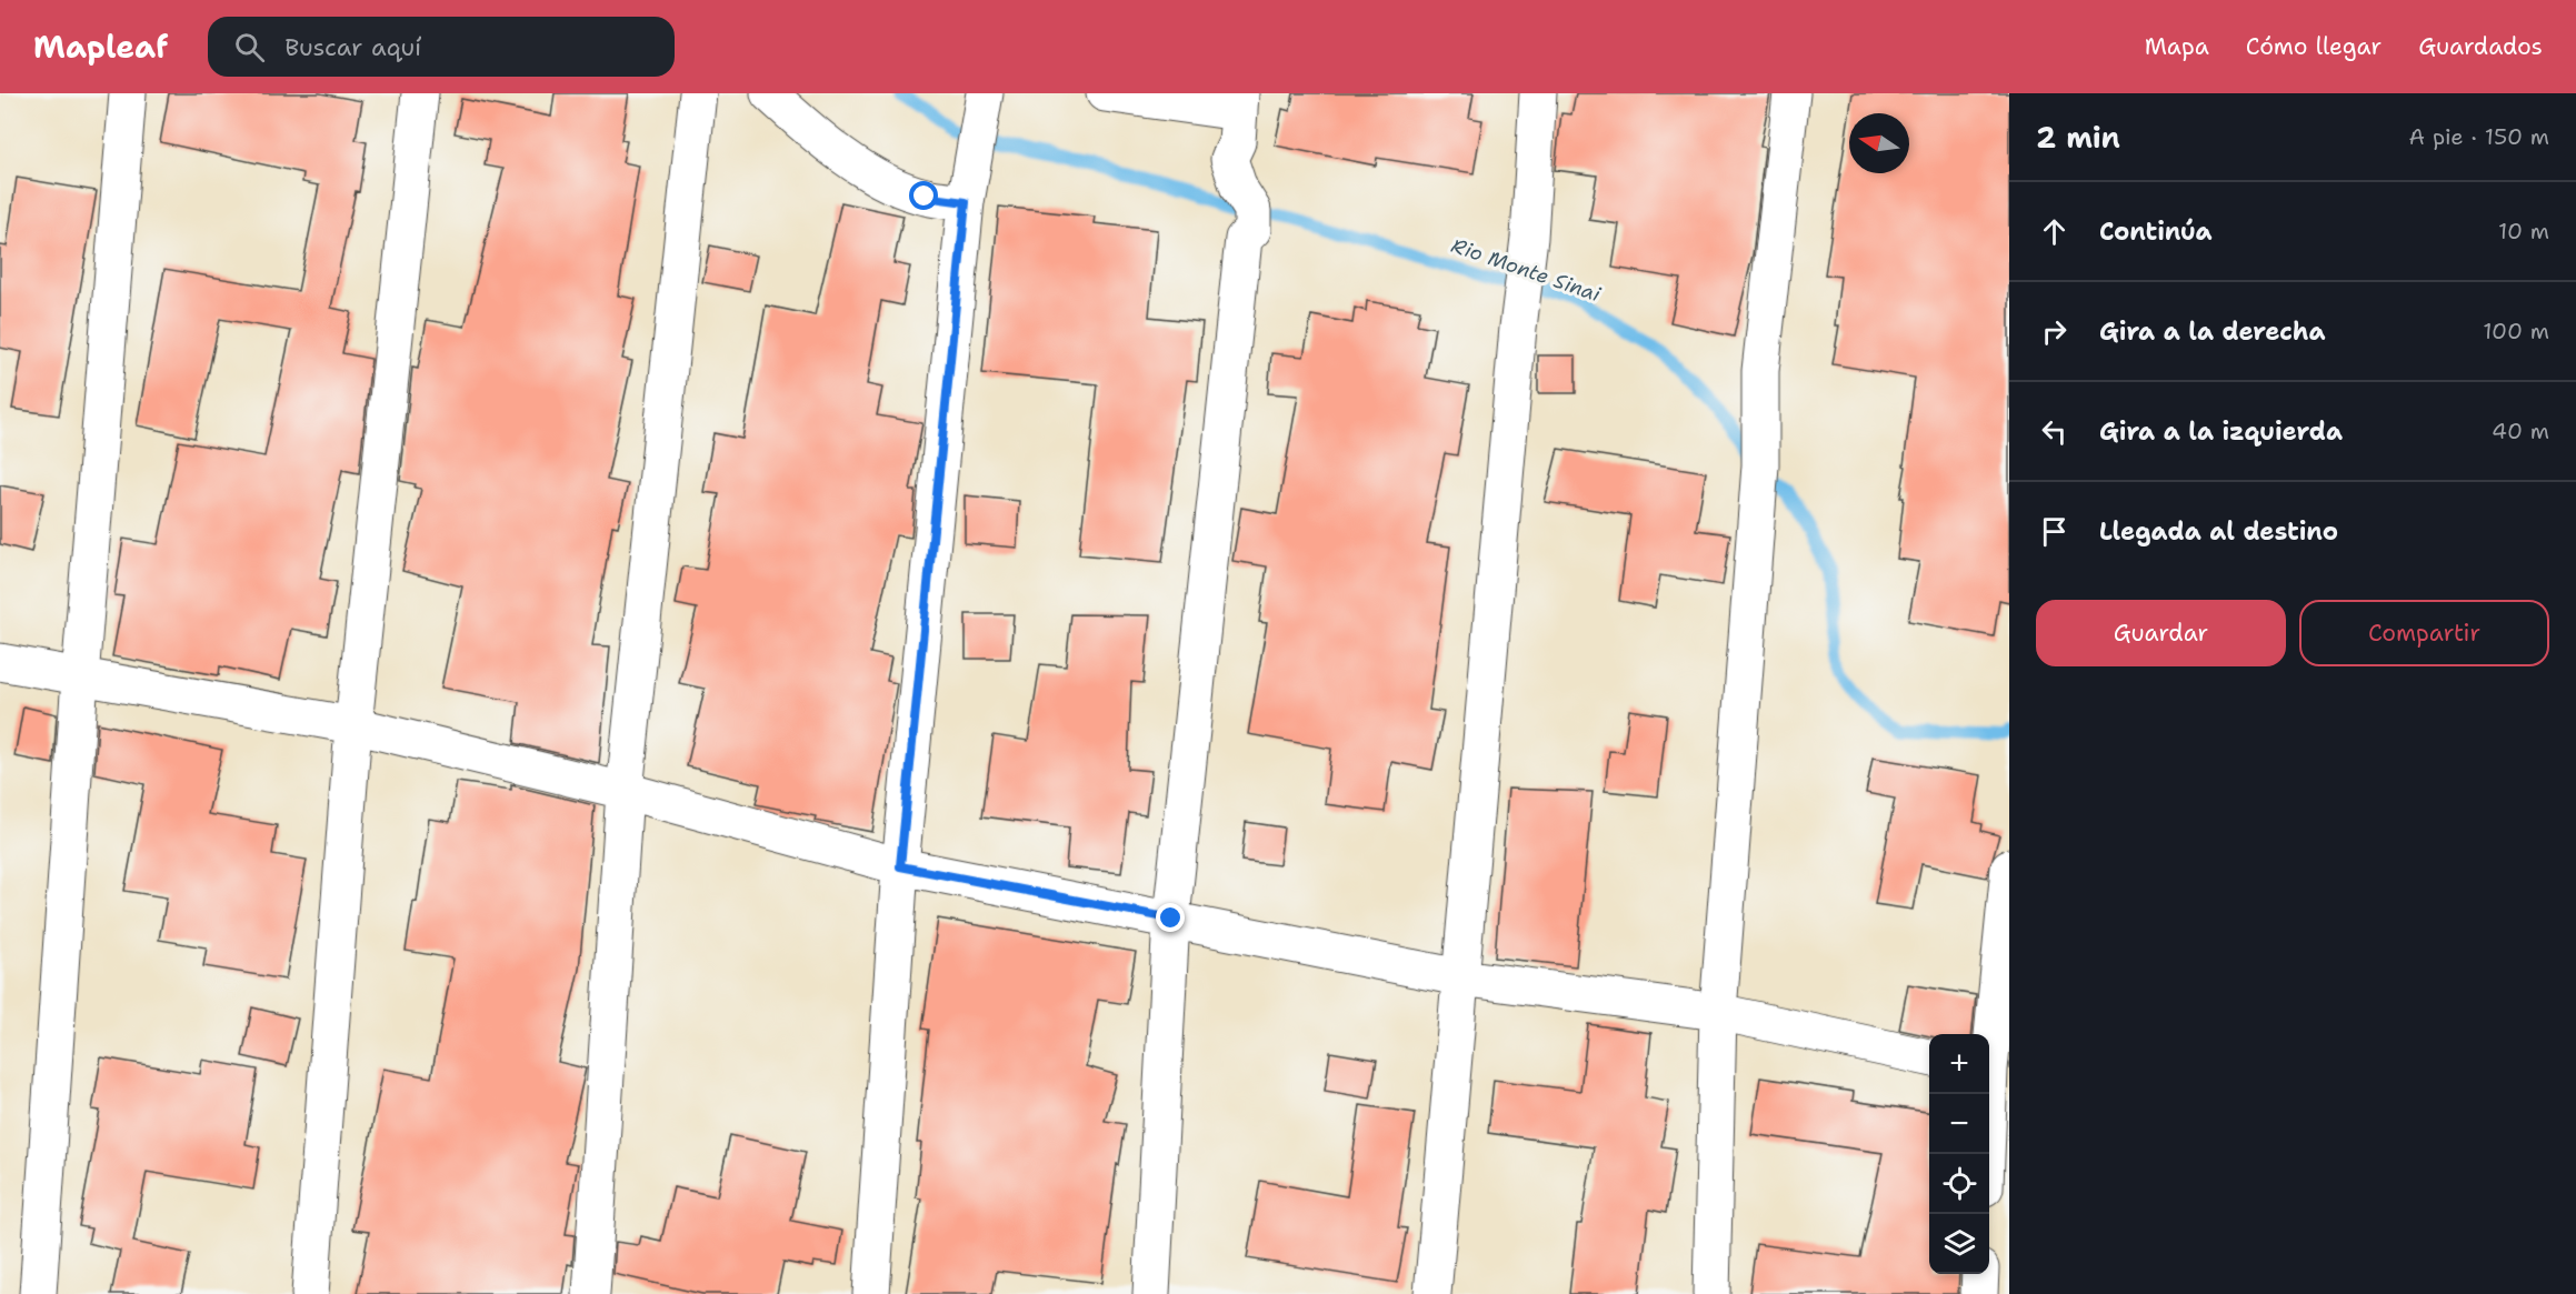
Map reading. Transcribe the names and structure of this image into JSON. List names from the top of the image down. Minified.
{"water":["Rio Monte Sinai"],"north":"left","page":{"header":"Mapleaf","search":"Buscar aquí","nav":["Mapa","Cómo llegar","Guardados"],"heading":["2 min","A pie · 150 m"],"list":[["Continúa","10 m"],["Gira a la derecha","100 m"],["Gira a la izquierda","40 m"],"Llegada al destino"],"buttons":["Guardar","Compartir"],"map_buttons":["+","−"]}}
